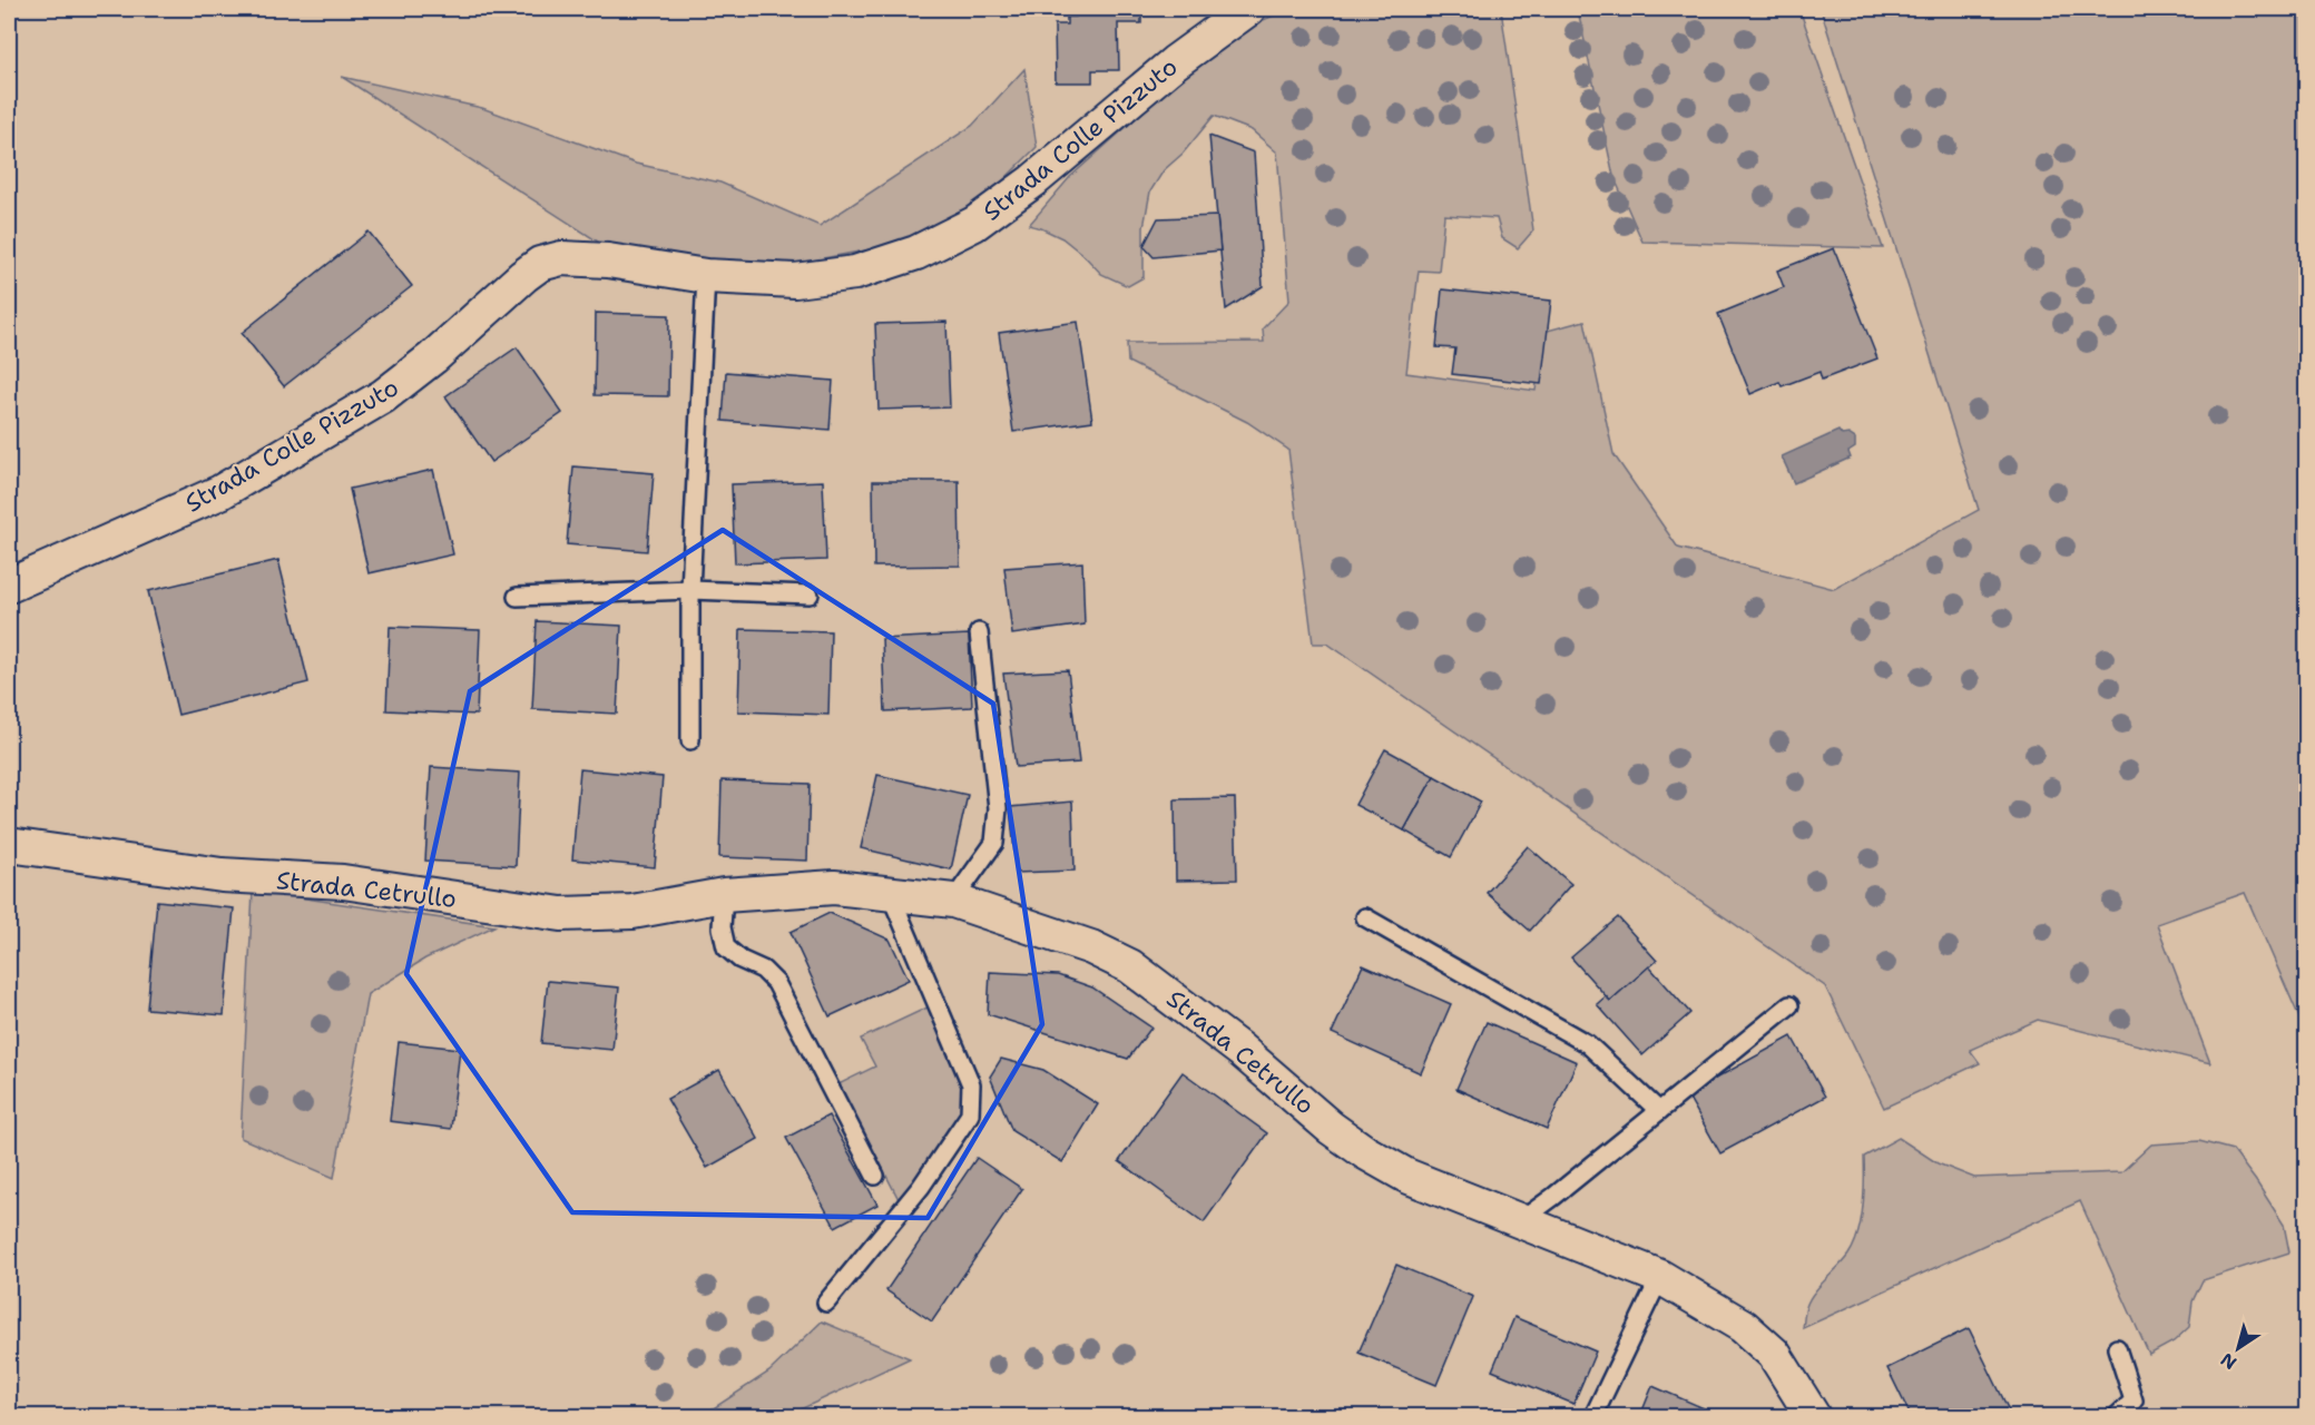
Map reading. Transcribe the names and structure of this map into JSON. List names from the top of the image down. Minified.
{"streets":{"street":["Strada Colle Pizzuto","Strada Cetrullo"]},"north":"bottom left"}
